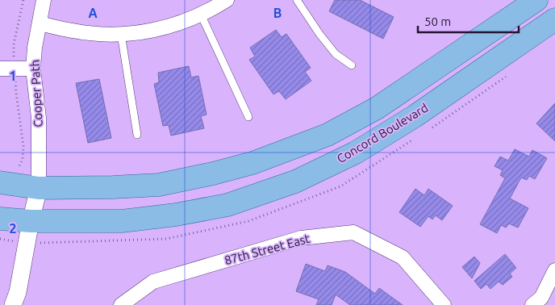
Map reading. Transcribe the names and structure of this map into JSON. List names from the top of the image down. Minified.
{"streets":{"main road":["Concord Boulevard"],"street":["Cooper Path","87th Street East"]},"crossings":[["Cooper Path","Concord Boulevard"]],"scale_bar":"50 m","grid":{"columns":["A","B"],"rows":["1","2"]}}
